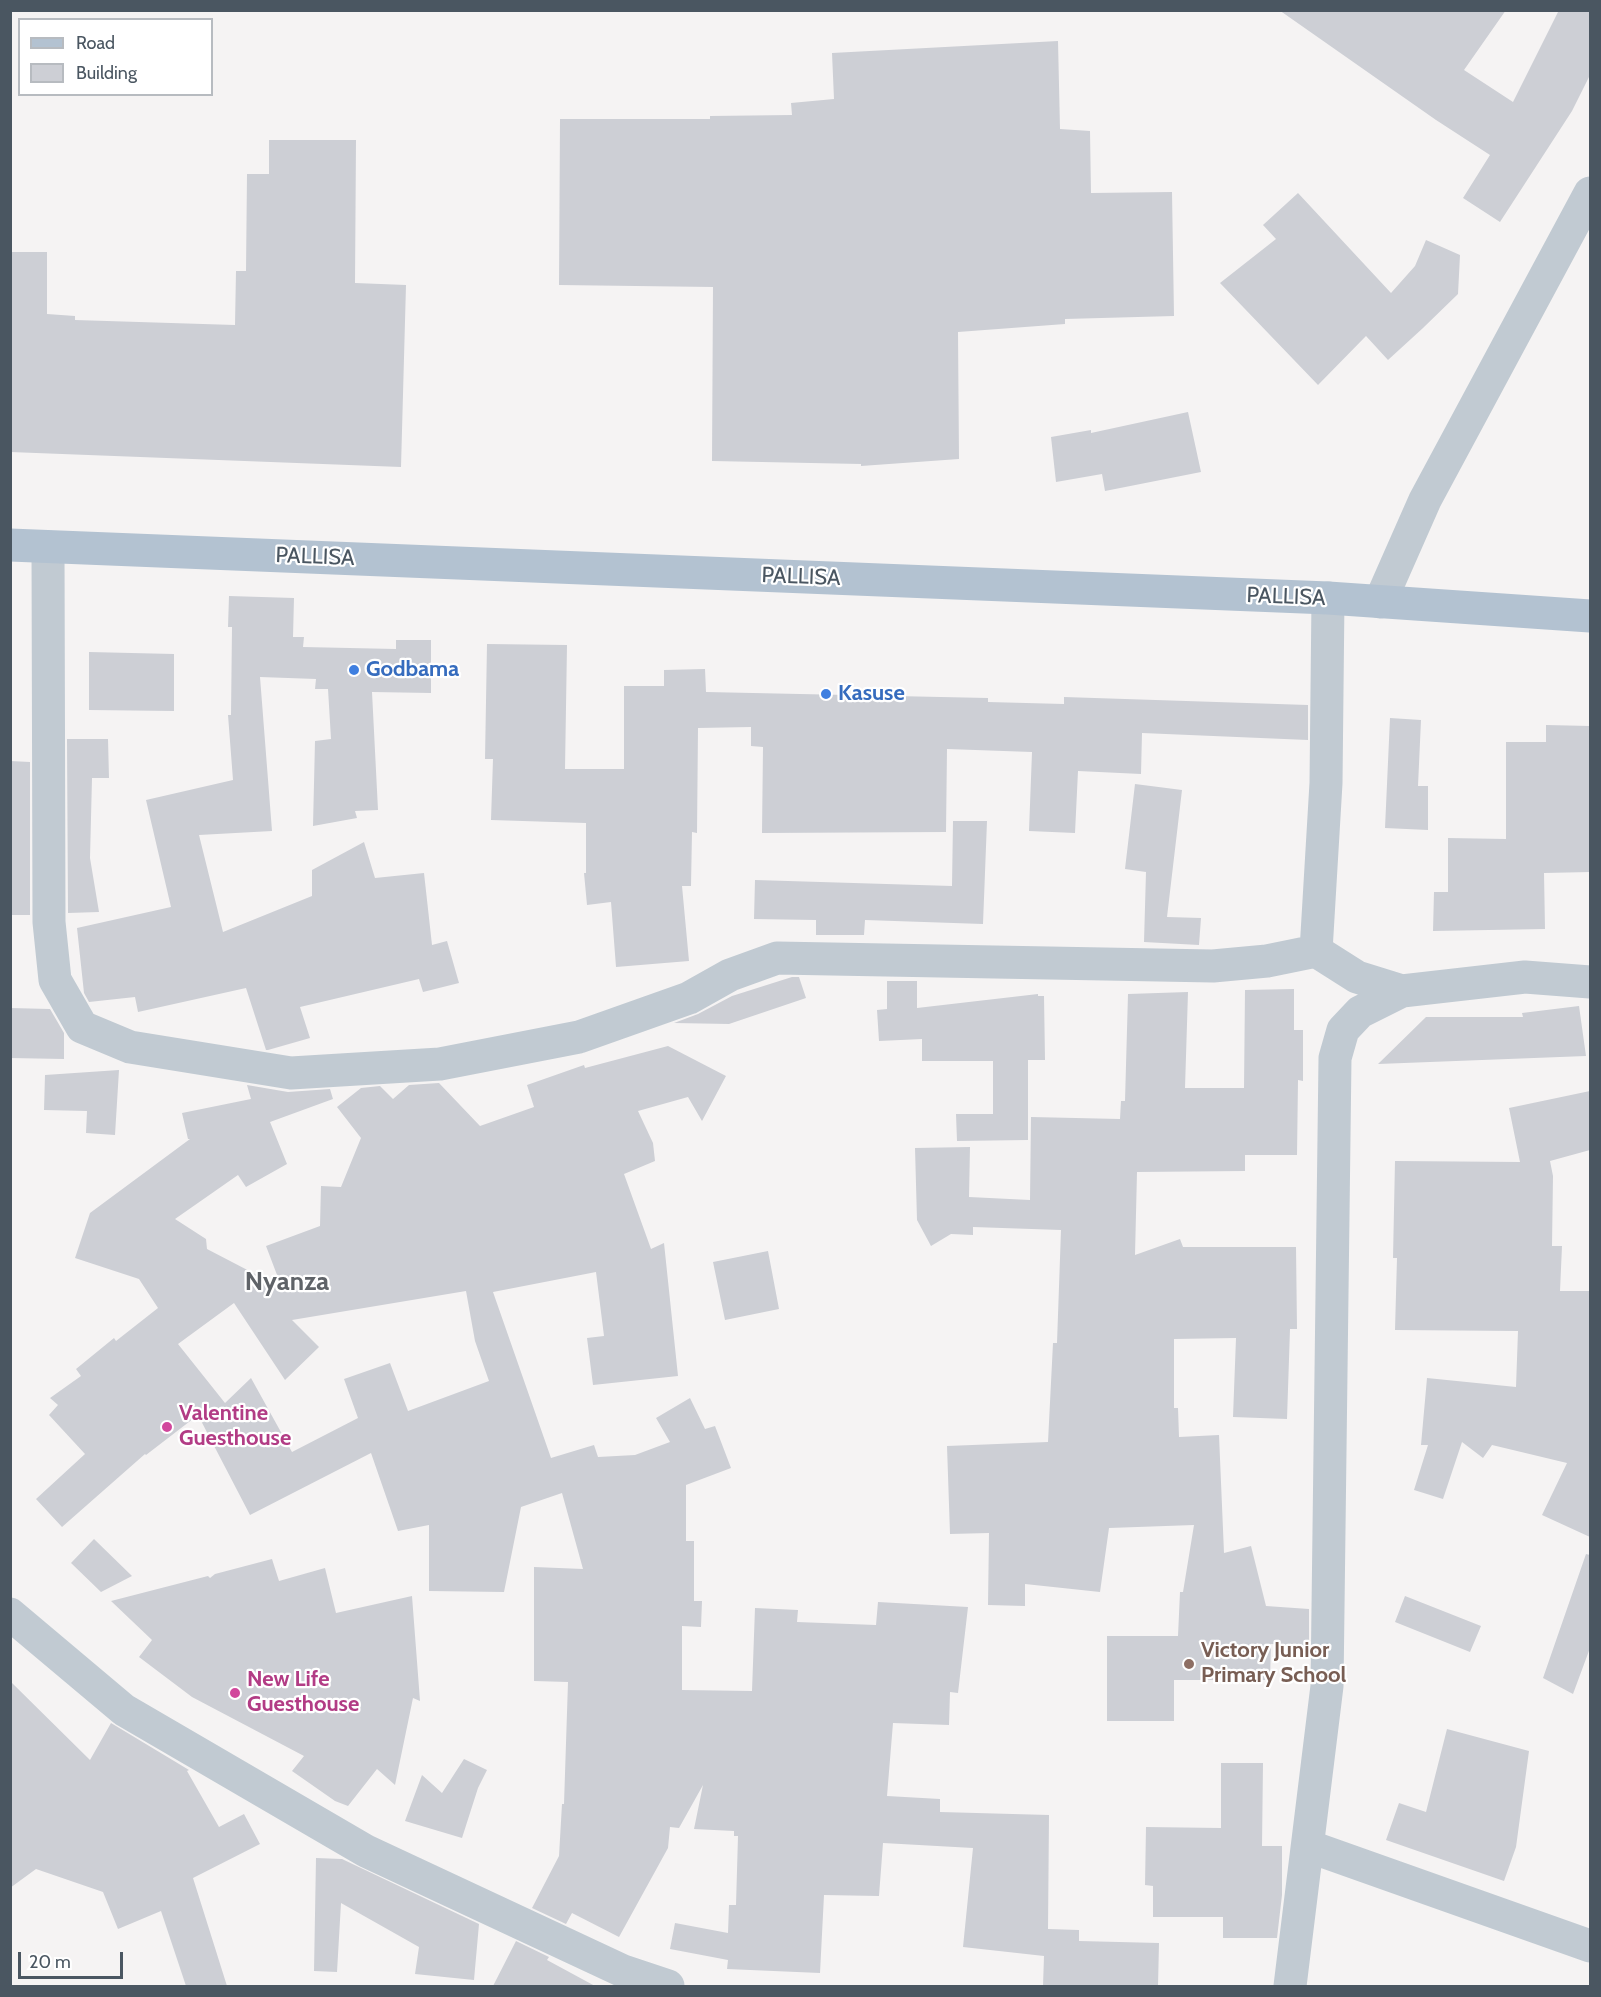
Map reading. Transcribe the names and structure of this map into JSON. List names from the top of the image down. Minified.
{"streets":{"main road":["PALLISA"]},"districts":["Nyanza"],"places":["Godbama","Kasuse","Valentine Guesthouse","Victory Junior Primary School","New Life Guesthouse"],"legend":["Road","Building"],"scale_bar":"20 m"}
